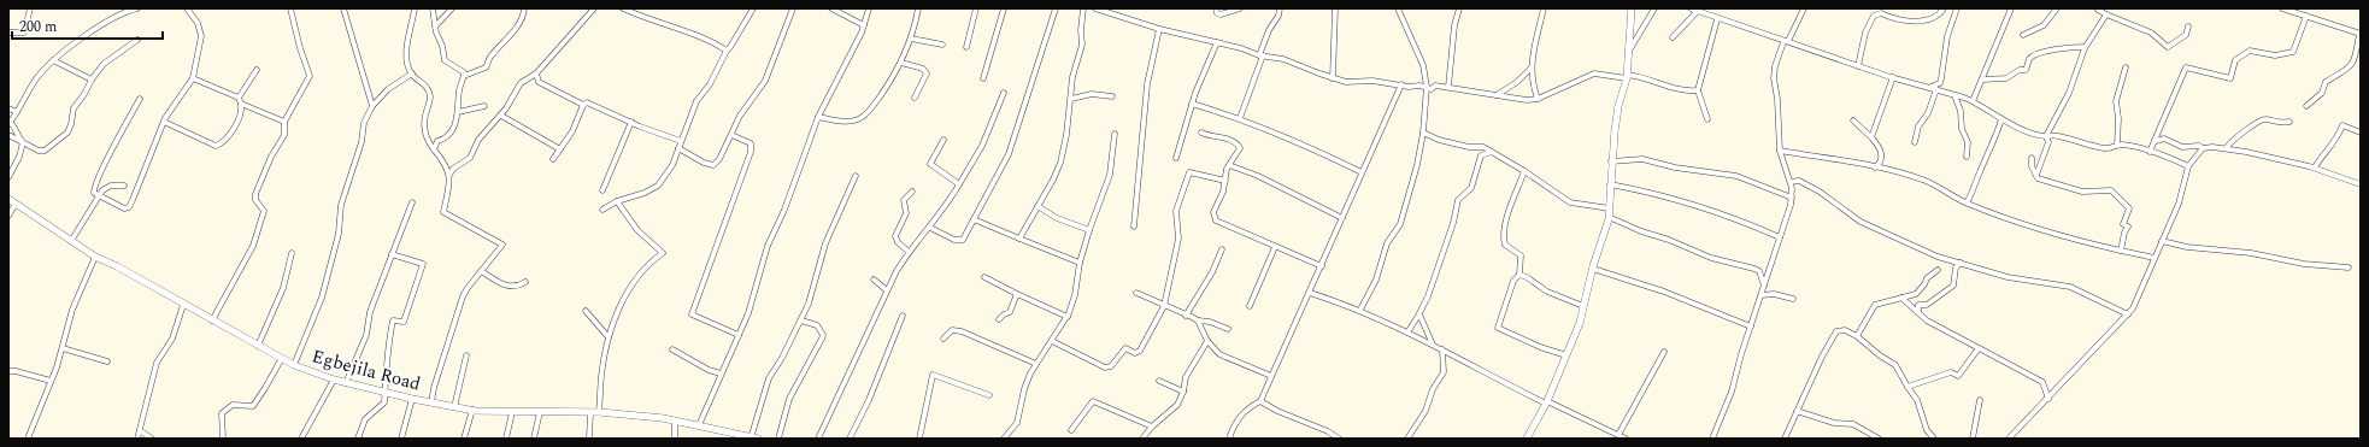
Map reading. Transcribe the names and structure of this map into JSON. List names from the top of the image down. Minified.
{"streets":{"street":["Egbejila Road"]},"scale_bar":"200 m"}
